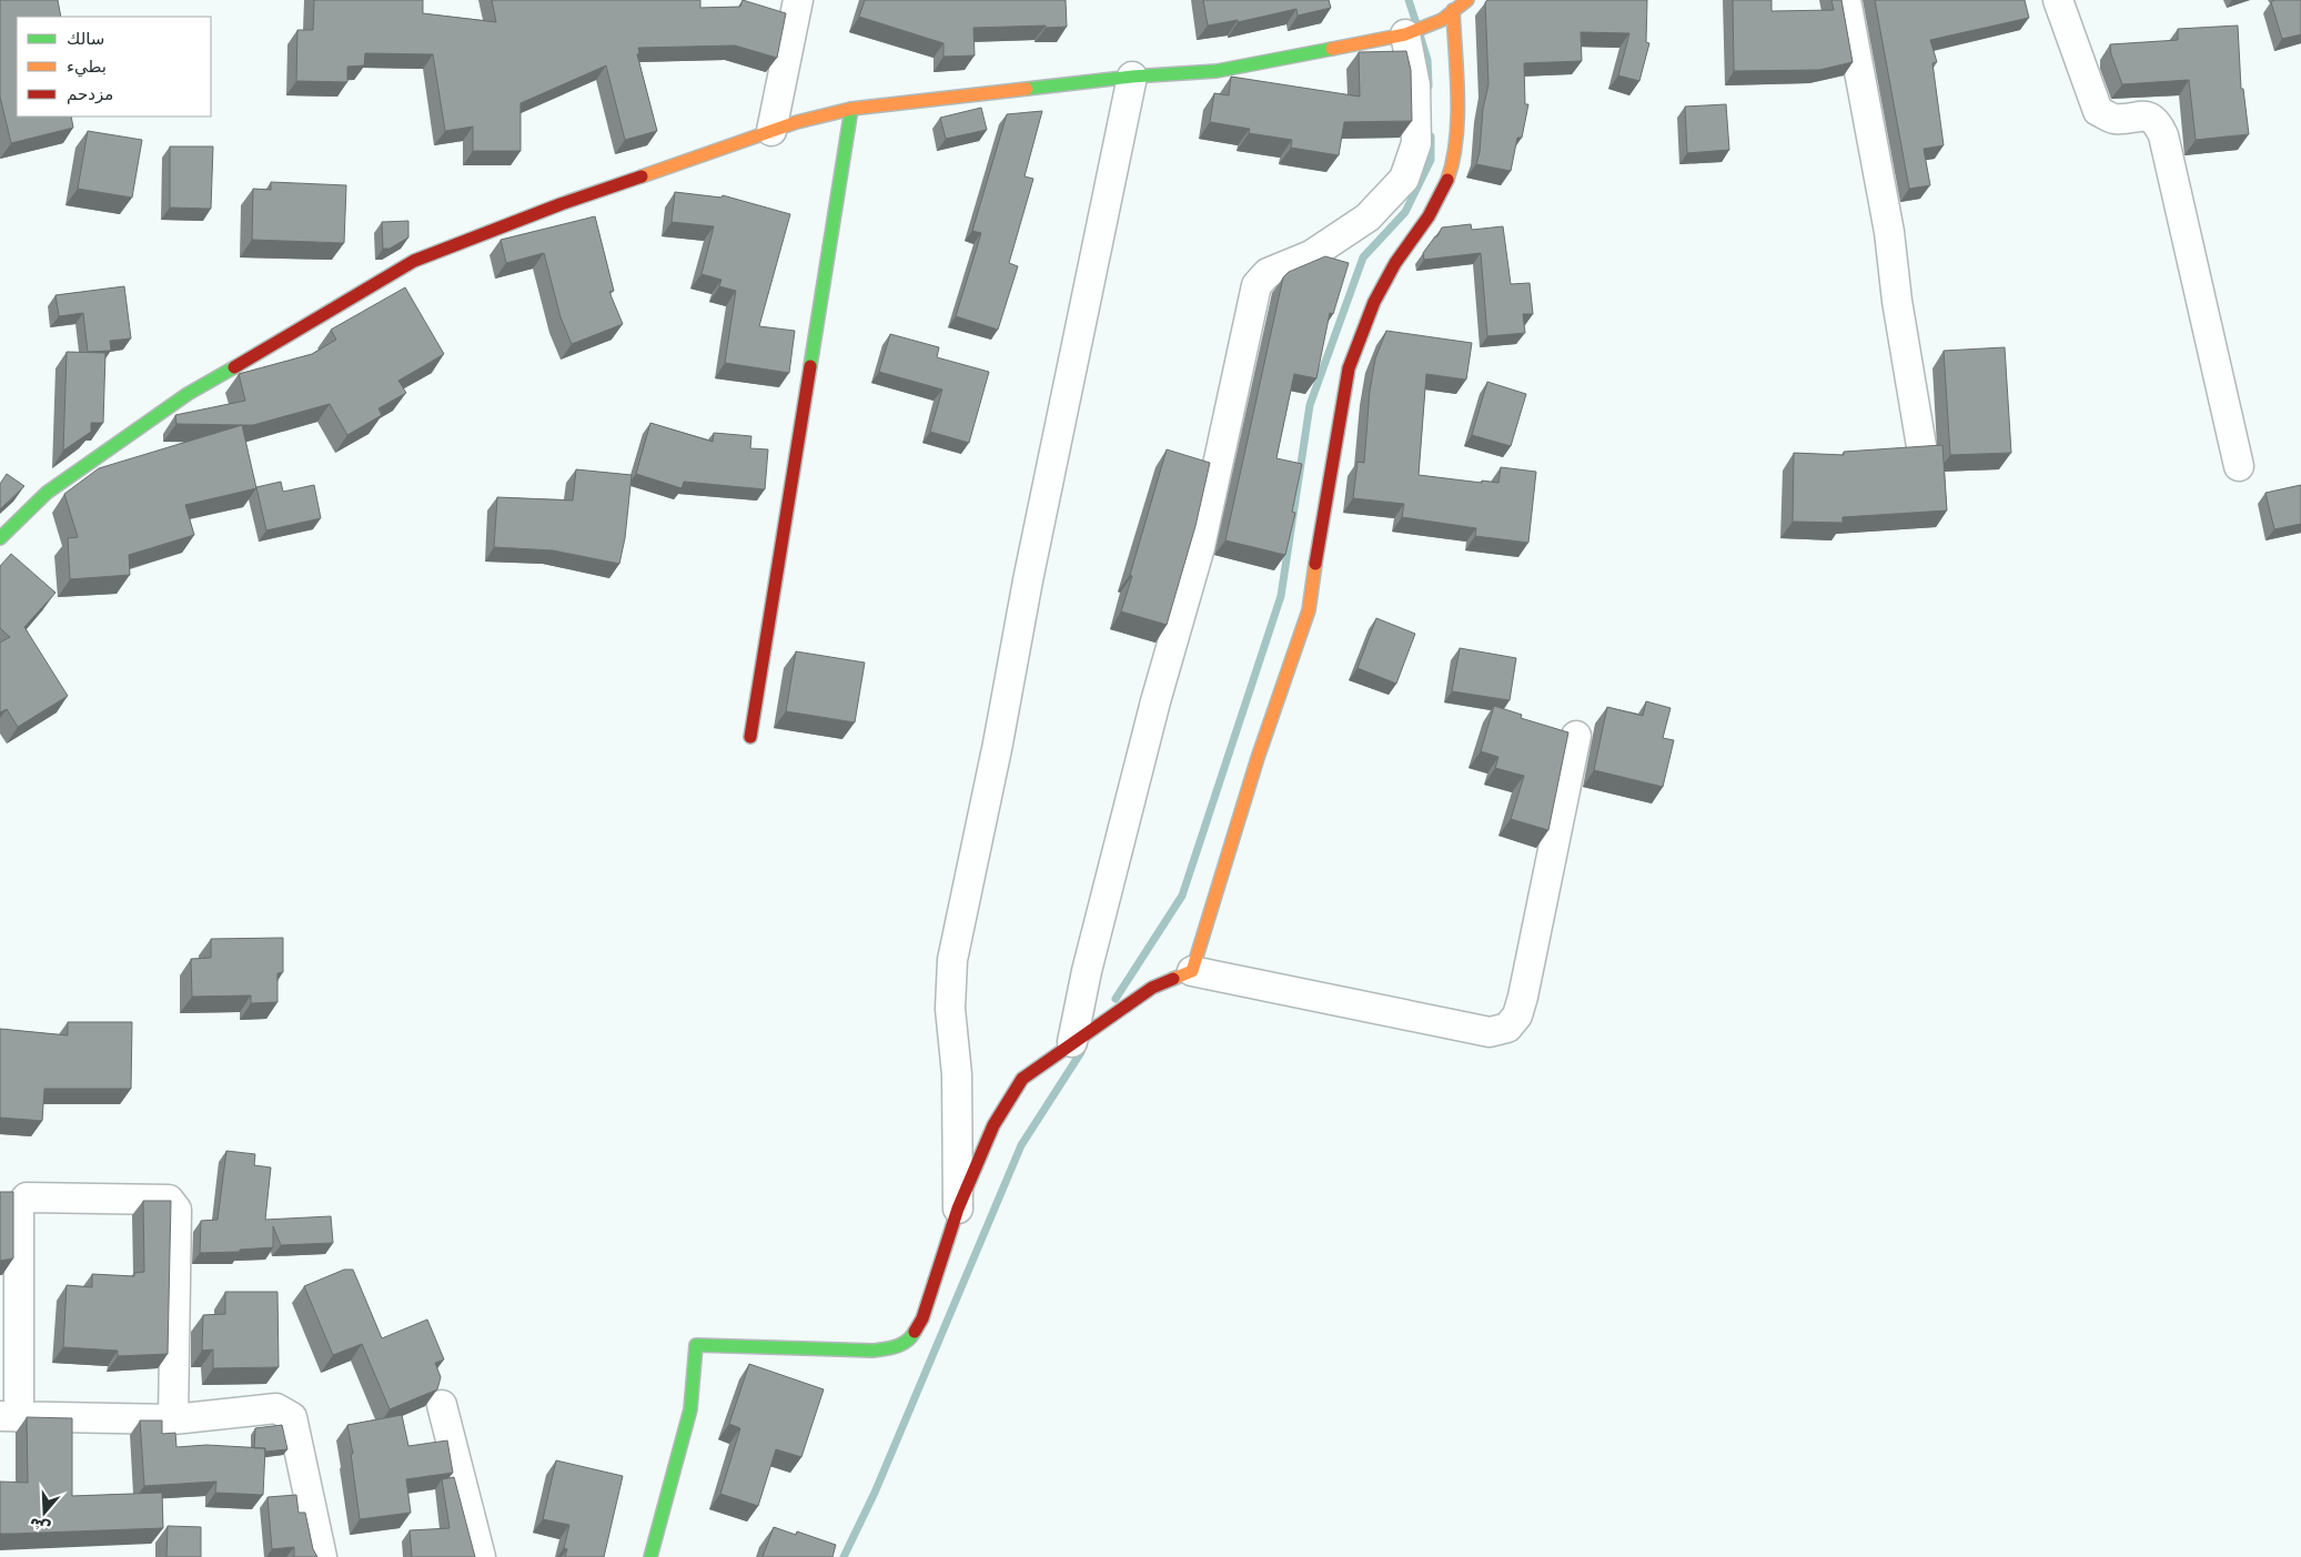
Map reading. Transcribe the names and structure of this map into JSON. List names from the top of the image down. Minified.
{"legend":["سالك","بطيء","مزدحم"],"north":"bottom"}
